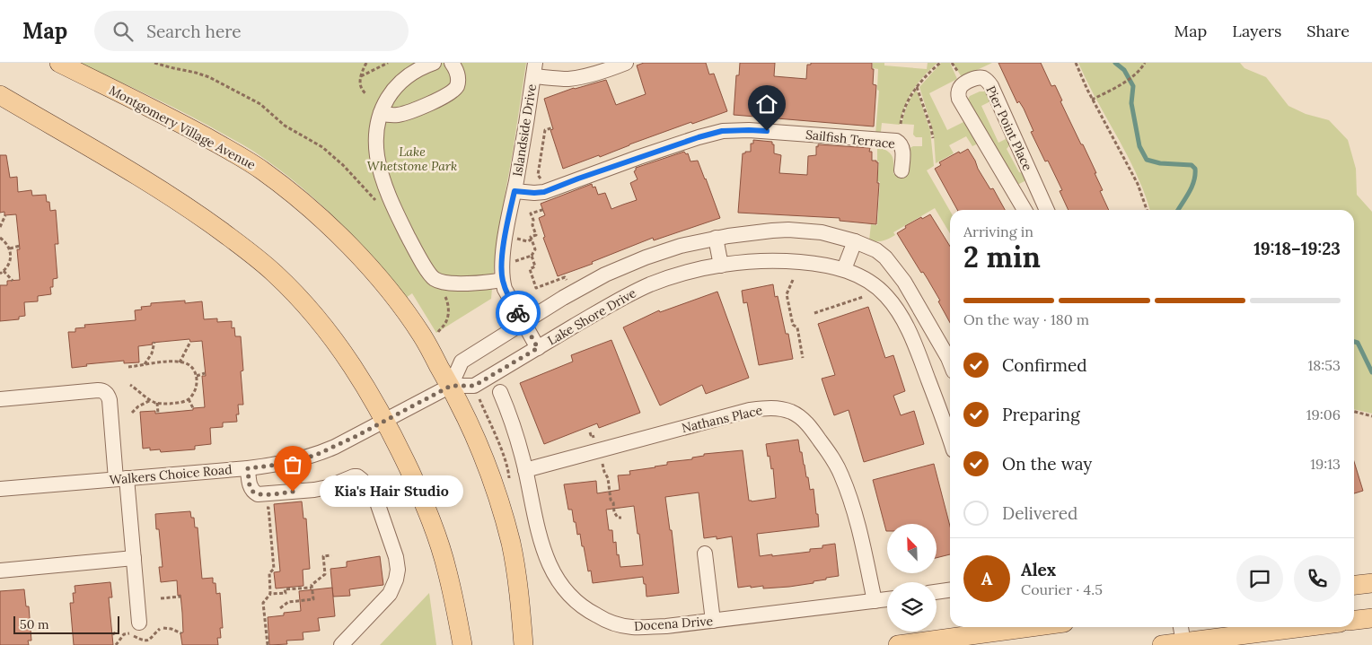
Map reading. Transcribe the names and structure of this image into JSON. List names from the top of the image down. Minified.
{"streets":{"main road":["Montgomery Village Avenue"],"street":["Pier Point Place","Islandside Drive","Sailfish Terrace","Lake Shore Drive","Nathans Place","Walkers Choice Road","Docena Drive"]},"crossings":[["Montgomery Village Avenue","Lake Shore Drive"],["Montgomery Village Avenue","Walkers Choice Road"],["Islandside Drive","Sailfish Terrace"],["Islandside Drive","Lake Shore Drive"],["Lake Shore Drive","Walkers Choice Road"],["Nathans Place","Docena Drive"]],"parks":["Lake Whetstone Park"],"places":["Kia's Hair Studio"],"scale_bar":"50 m","north":"top left","page":{"header":"Map","search":"Search here","nav":["Map","Layers","Share"],"heading":["2 min","Arriving in","19:18–19:23"],"panel":["Alex","Courier · 4.5"],"bar":"On the way · 180 m","list":[["Confirmed","18:53"],["Preparing","19:06"],["On the way","19:13"],"Delivered"],"bubble":"Kia's Hair Studio","round":"A","scale":"50 m"}}
